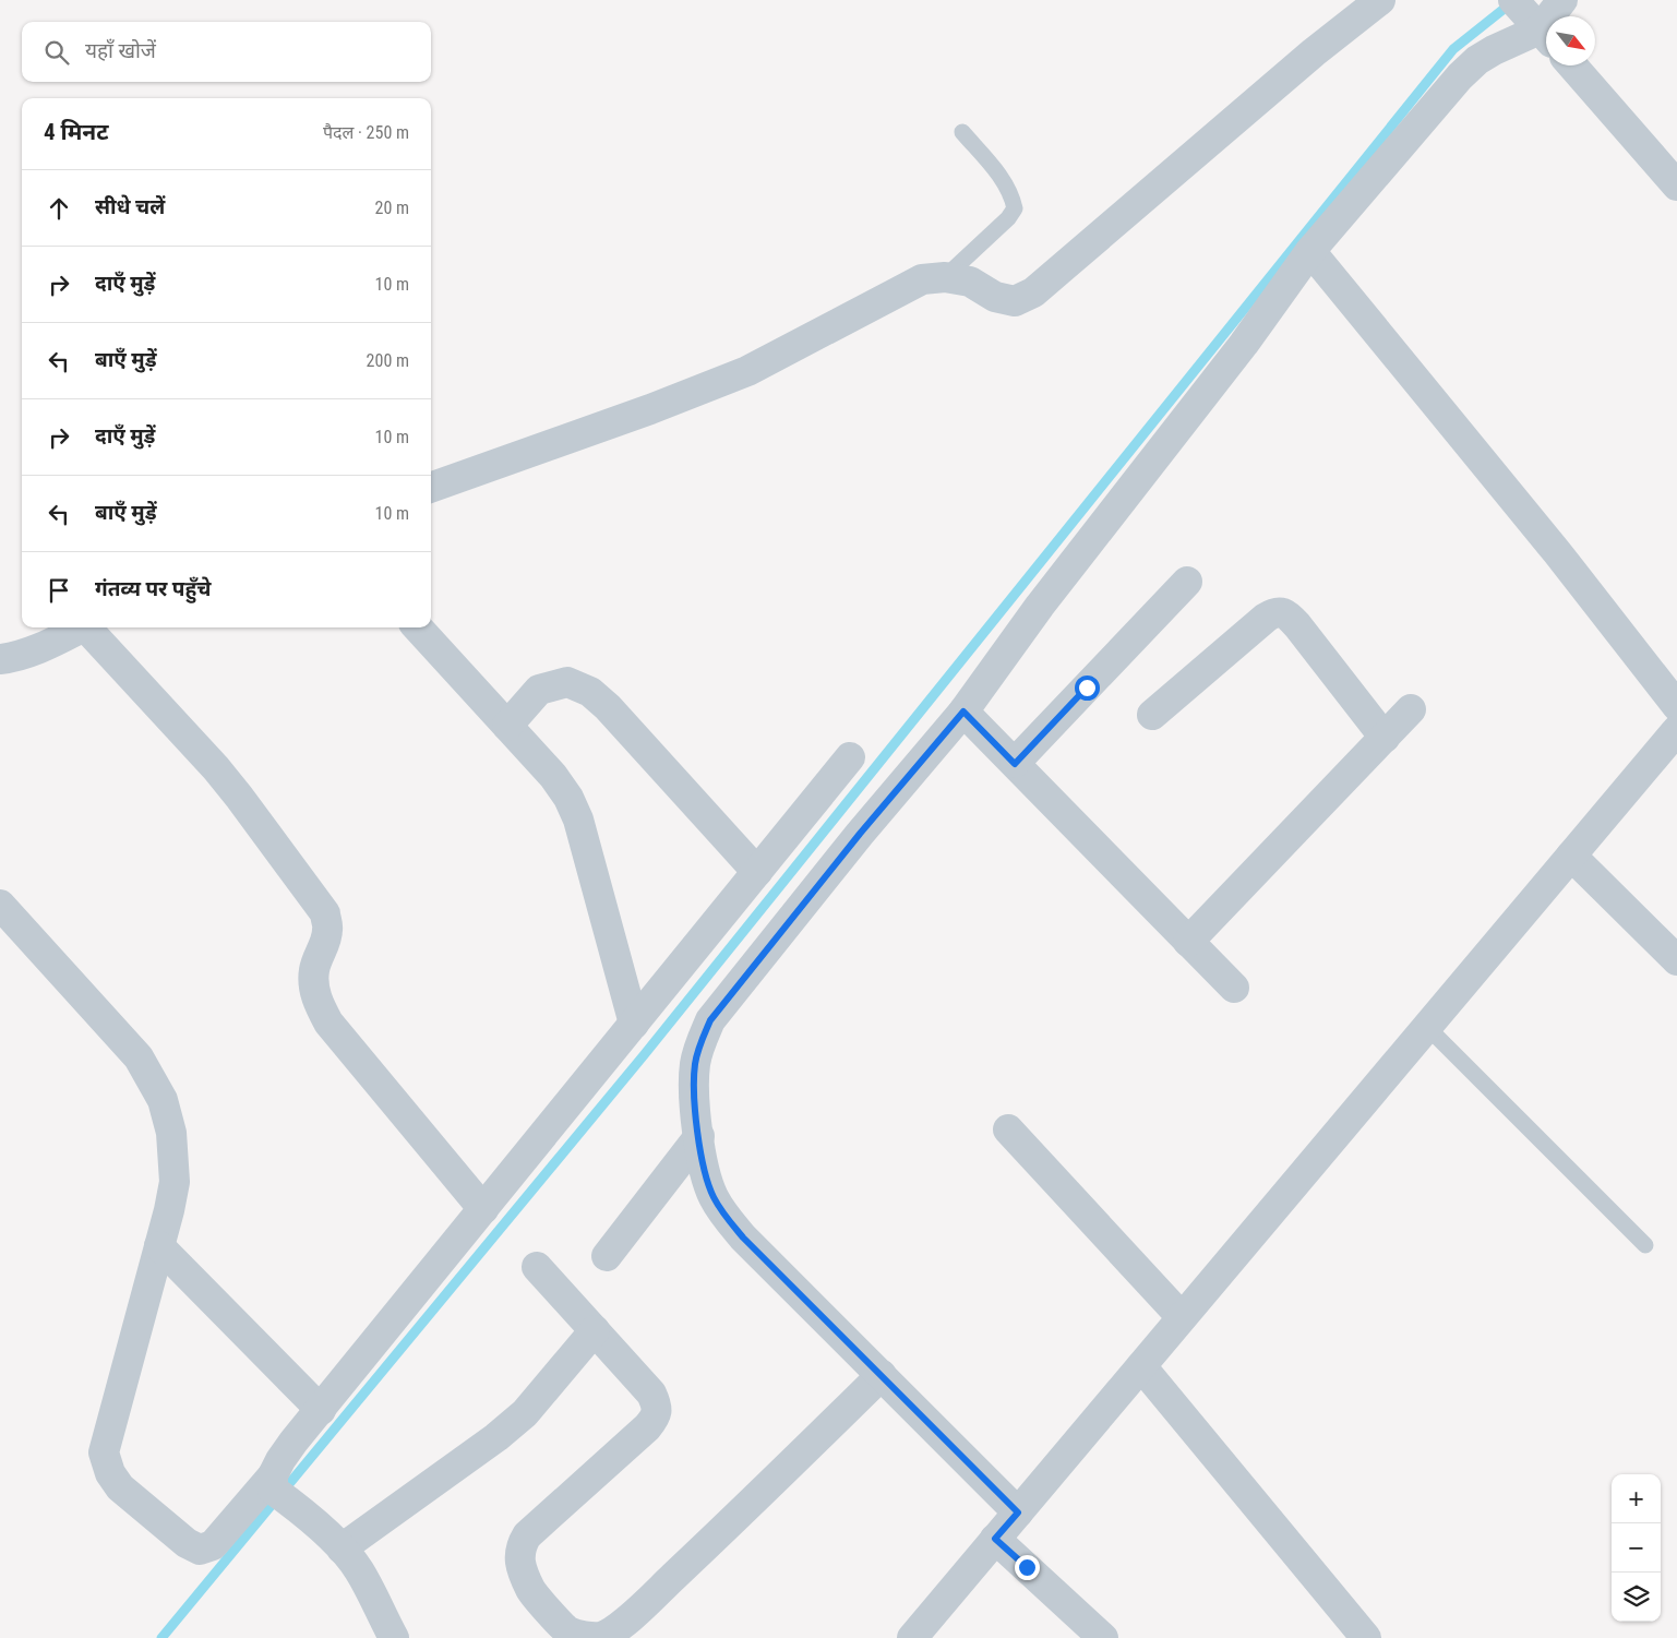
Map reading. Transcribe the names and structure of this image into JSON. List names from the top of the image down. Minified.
{"north":"bottom right","page":{"search":"यहाँ खोजें","heading":["4 मिनट","पैदल · 250 m"],"list":[["सीधे चलें","20 m"],["दाएँ मुड़ें","10 m"],["बाएँ मुड़ें","200 m"],["दाएँ मुड़ें","10 m"],["बाएँ मुड़ें","10 m"],"गंतव्य पर पहुँचे"],"map_buttons":["+","−"]}}
